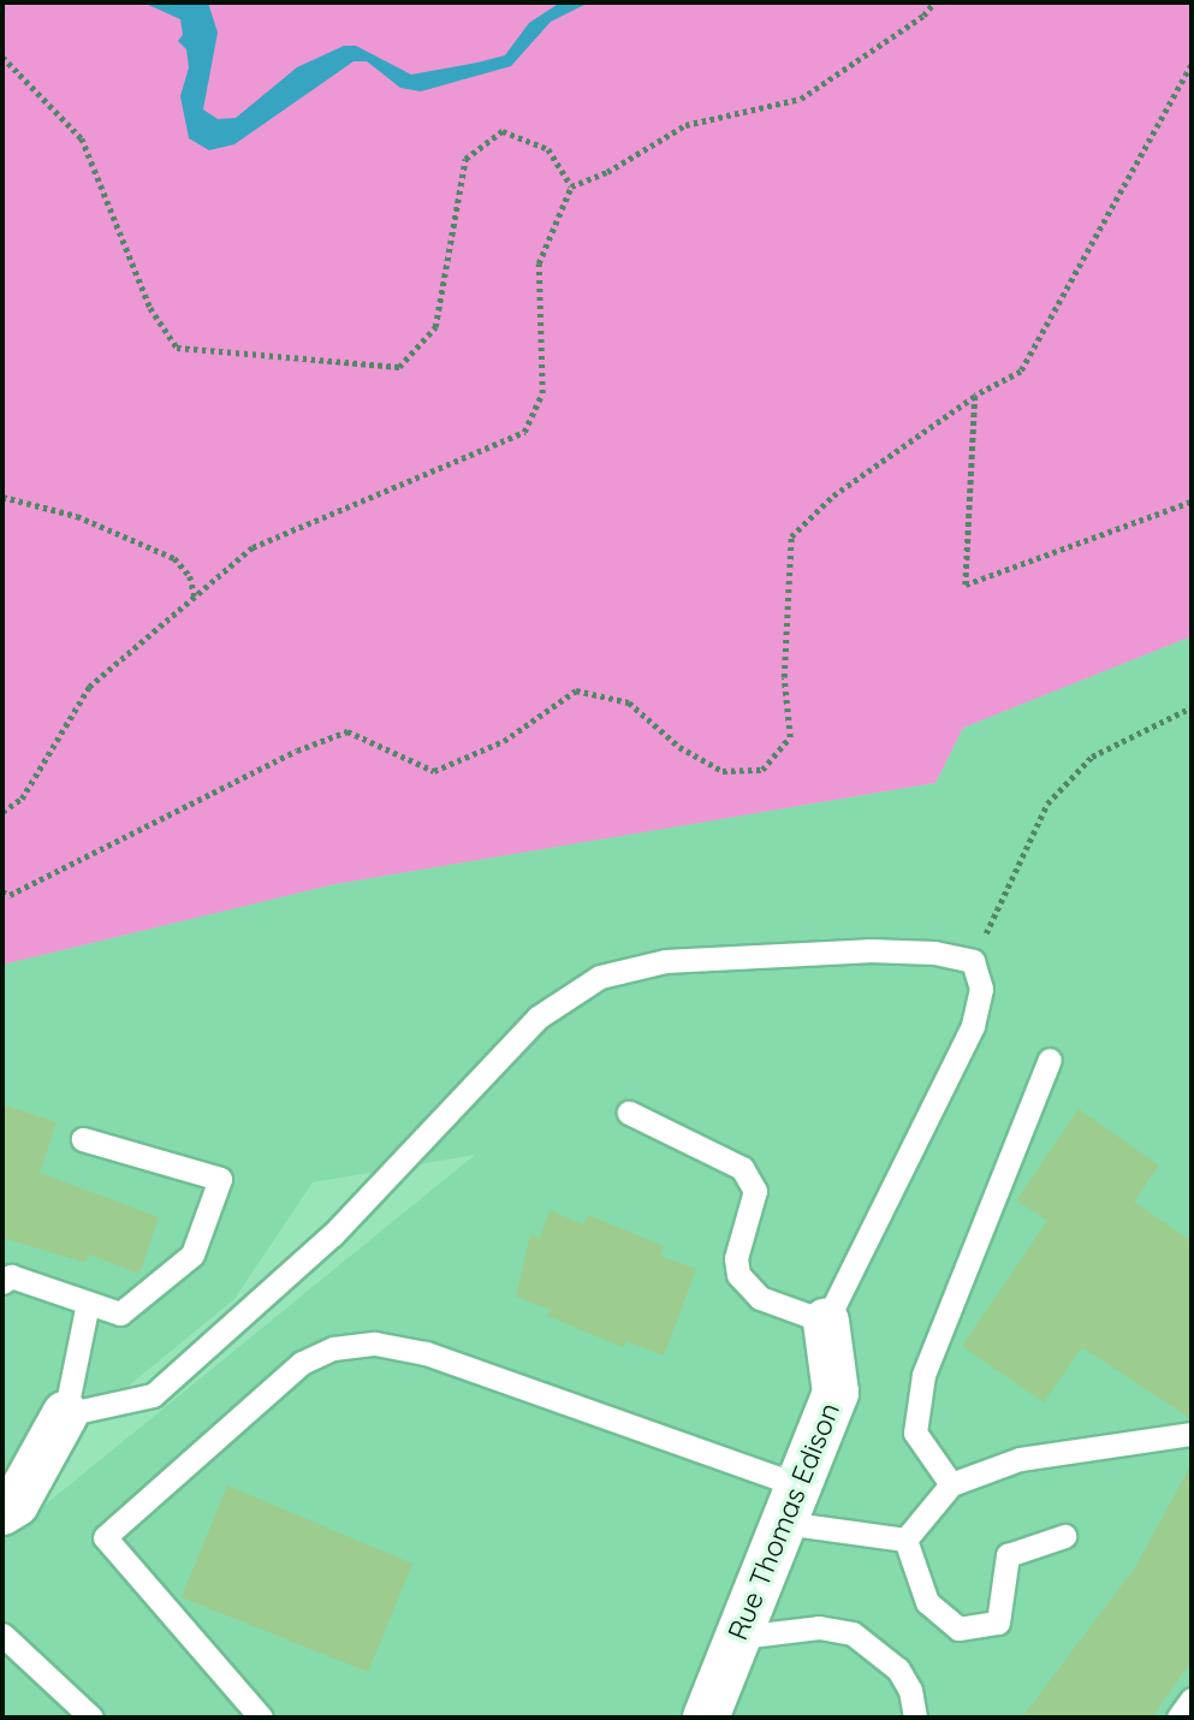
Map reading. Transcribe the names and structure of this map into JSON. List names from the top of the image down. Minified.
{"streets":{"street":["Rue Thomas Edison"]}}
